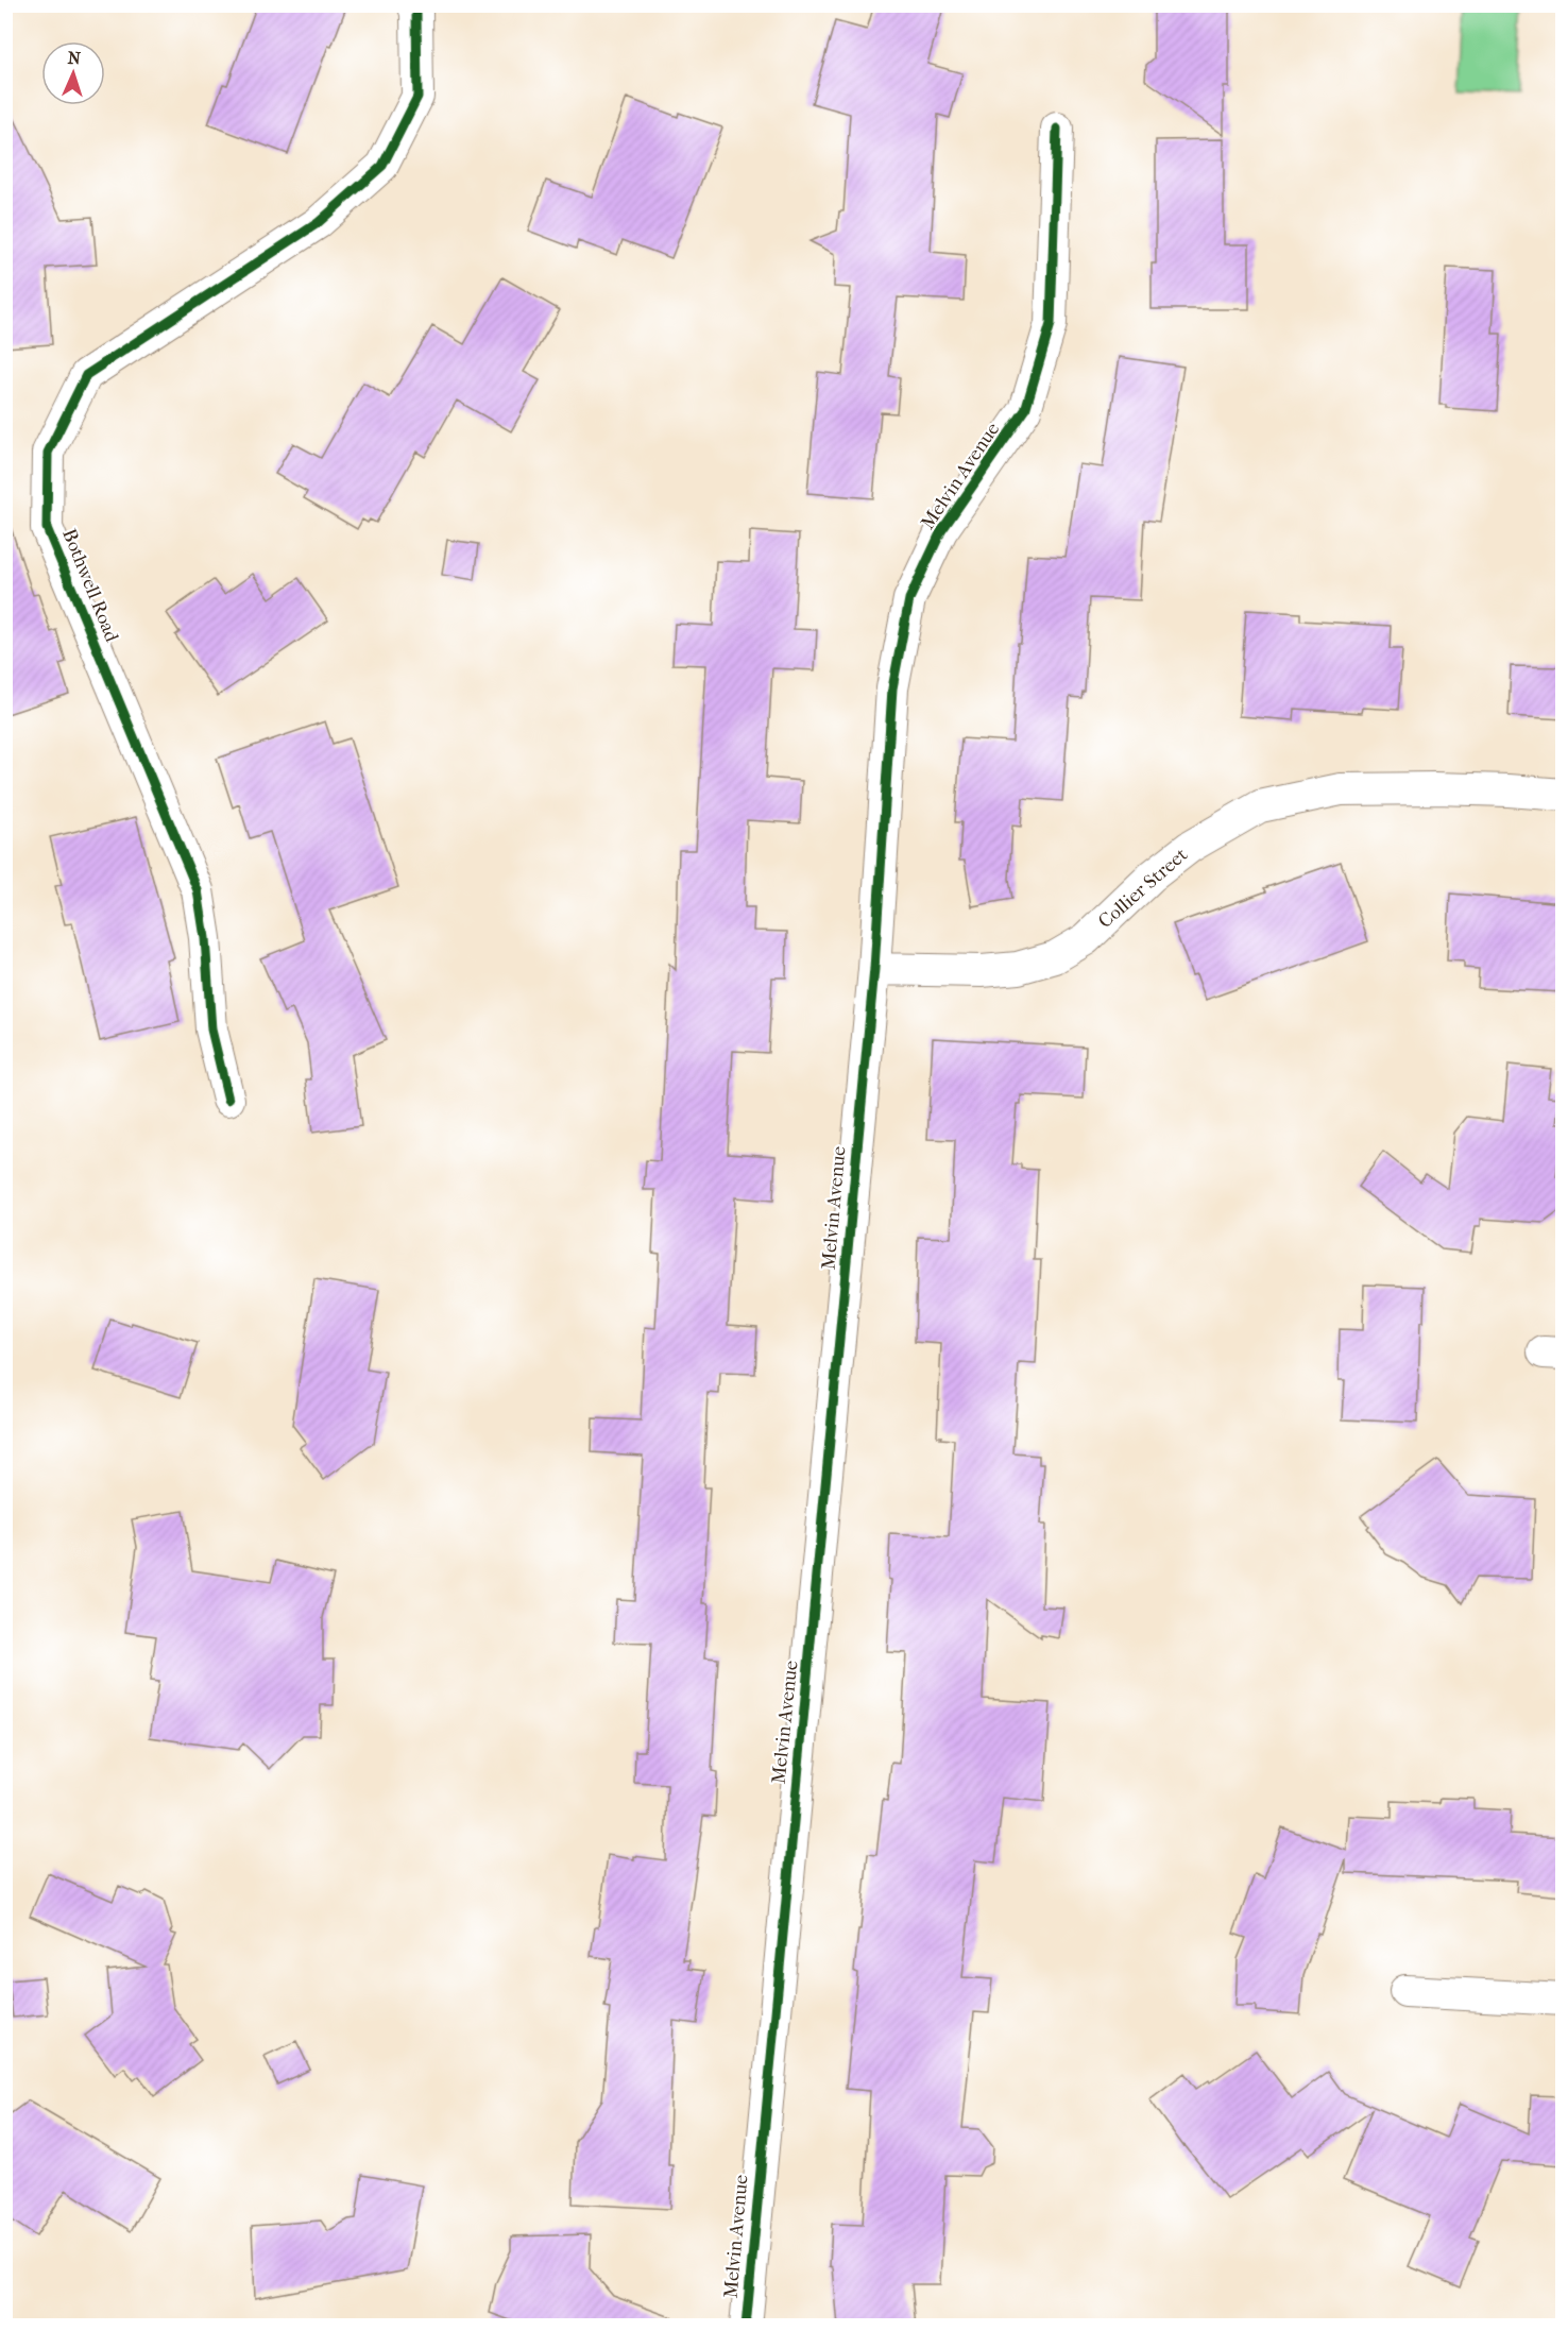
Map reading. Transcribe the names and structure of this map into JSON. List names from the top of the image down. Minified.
{"streets":{"street":["Melvin Avenue","Bothwell Road","Collier Street"]},"crossings":[["Melvin Avenue","Collier Street"]],"north":"top"}
